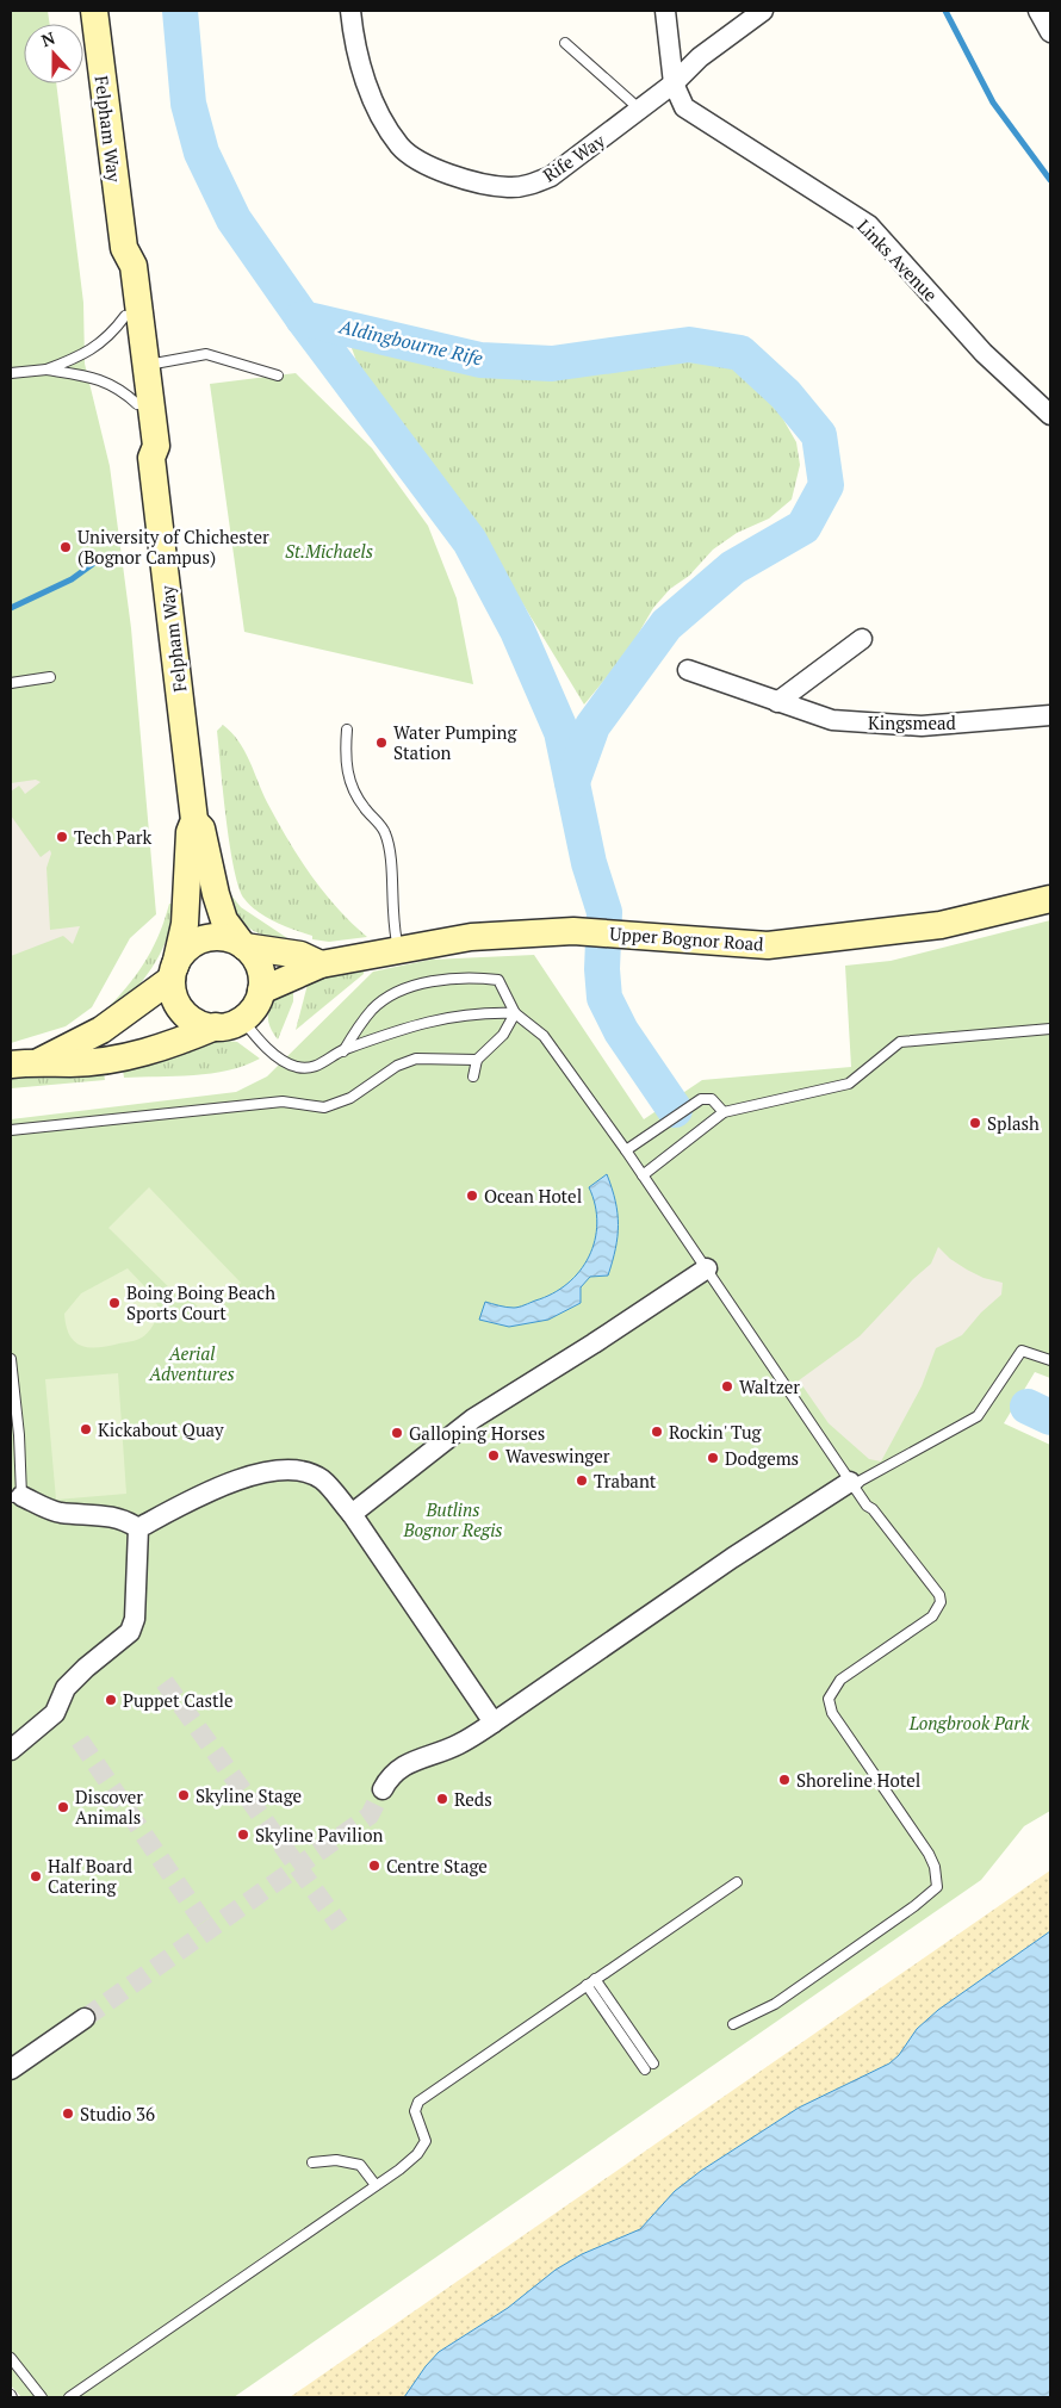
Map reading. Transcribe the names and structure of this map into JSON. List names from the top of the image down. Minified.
{"streets":{"main road":["Felpham Way","Upper Bognor Road"],"street":["Rife Way","Links Avenue","Kingsmead"]},"crossings":[["Felpham Way","Upper Bognor Road"],["Rife Way","Links Avenue"]],"water":["Aldingbourne Rife"],"parks":["St.Michaels","Aerial Adventures","Butlins Bognor Regis","Longbrook Park"],"places":["University of Chichester (Bognor Campus)","Water Pumping Station","Tech Park","Splash","Ocean Hotel","Boing Boing Beach Sports Court","Waltzer","Kickabout Quay","Rockin' Tug","Galloping Horses","Waveswinger","Dodgems","Trabant","Puppet Castle","Shoreline Hotel","Skyline Stage","Reds","Discover Animals","Skyline Pavilion","Centre Stage","Half Board Catering","Studio 36"],"north":"top"}
